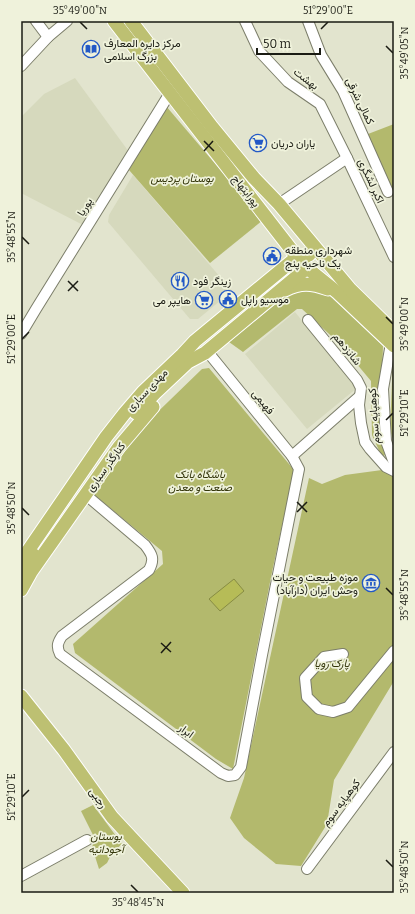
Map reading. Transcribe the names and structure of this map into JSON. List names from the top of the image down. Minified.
{"streets":{"main road":["پورابتهاج","مهدی سباری","کنارگذر سباری","رجبی"],"street":["بهشت","کمالی شرقی","اکبر لشگری","پوریا","شانزدهم","فهیمی","کوهپایه سوم","ابرار"]},"crossings":[["بهشت","اکبر لشگری"],["پورابتهاج","پوریا"],["پورابتهاج","مهدی سباری"],["پورابتهاج","کوهپایه سوم"],["فهیمی","کنارگذر سباری"],["فهیمی","ابرار"],["کنارگذر سباری","ابرار"]],"parks":["بوستان پردیس","باشگاه بانک صنعت و معدن","پارک رویا","بوستان آجودانیه"],"places":{"library":["مرکز دایره المعارف بزرگ اسلامی"],"supermarket":["یاران دریان","هایپر می"],"public building":["شهرداری منطقه یک ناحیه پنج","موسیو راپل"],"restaurant":["زینگر فود"],"museum":["موزه طبیعت و حیات وحش ایران (دارآباد)"]},"scale_bar":"50 m","coordinates":["35°49'00\"N","51°29'00\"E","35°49'05\"N","35°48'55\"N","51°29'10\"E","35°48'50\"N","35°48'45\"N"]}
